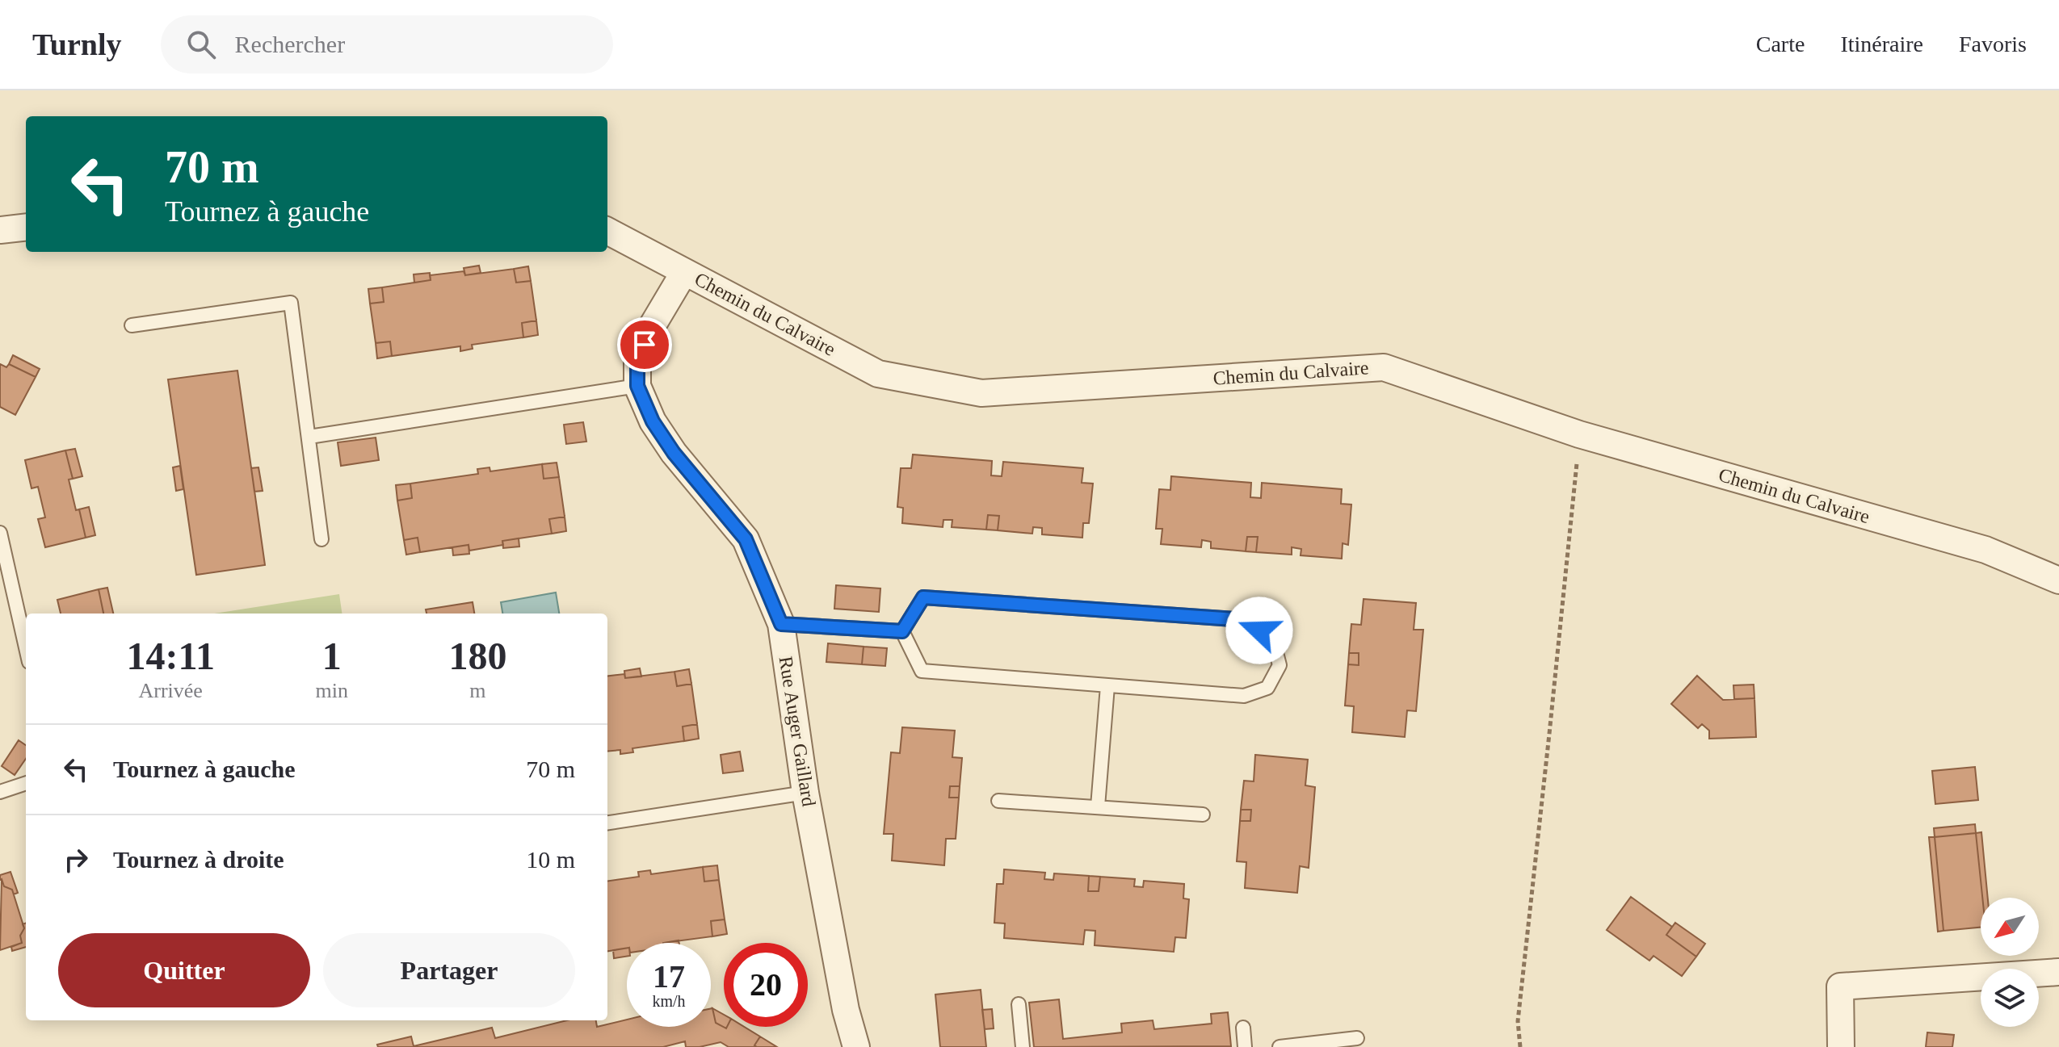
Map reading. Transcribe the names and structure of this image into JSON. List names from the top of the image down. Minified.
{"streets":{"street":["Chemin du Calvaire","Rue Auger Gaillard"]},"crossings":[["Chemin du Calvaire","Rue Auger Gaillard"]],"north":"bottom left","page":{"header":"Turnly","search":"Rechercher","nav":["Carte","Itinéraire","Favoris"],"turn":["70 m","Tournez à gauche"],"eta":["14:11","Arrivée","1","min","180","m"],"list":[{"name":"Tournez à gauche","value":"70 m"},{"name":"Tournez à droite","value":"10 m"}],"buttons":["Quitter","Partager"],"speed":"17 km/h","limit":"20"}}
